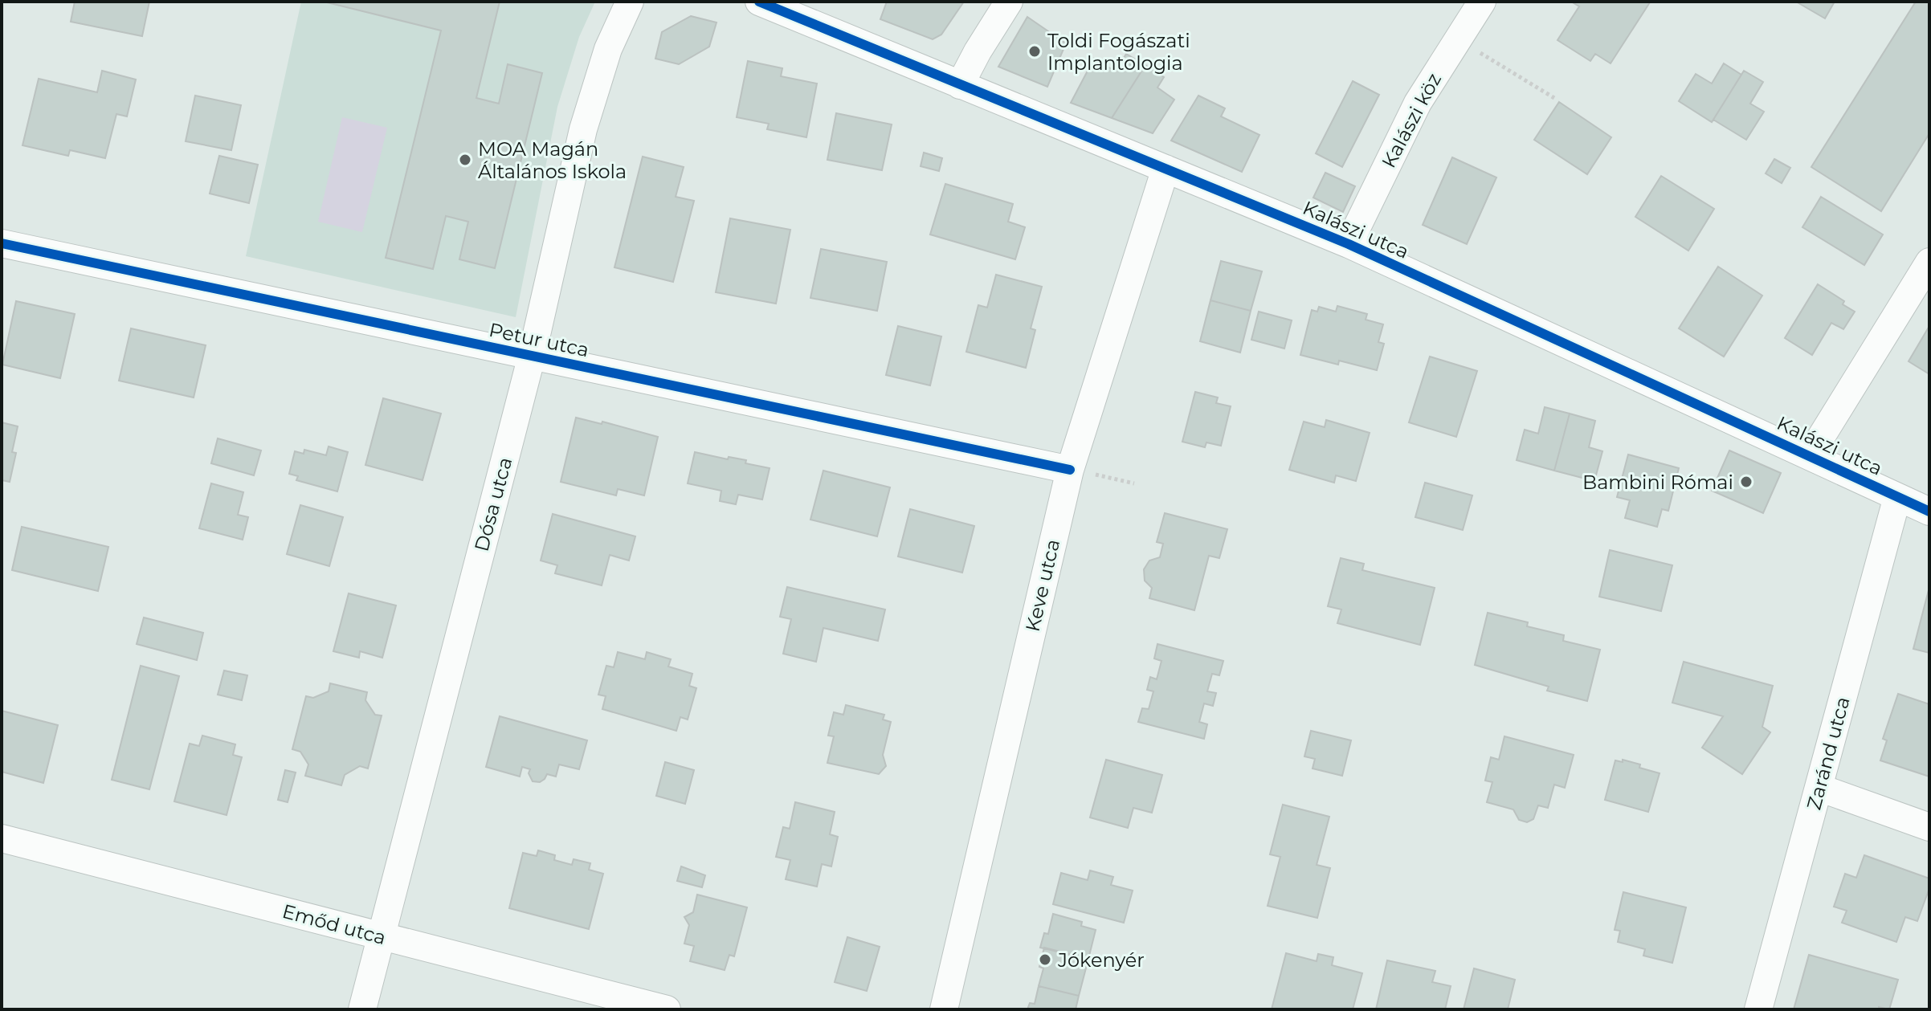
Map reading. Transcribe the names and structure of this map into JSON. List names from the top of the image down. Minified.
{"streets":{"street":["Kalászi köz","Kalászi utca","Petur utca","Dósa utca","Keve utca","Zaránd utca","Emőd utca"]},"crossings":[["Kalászi köz","Kalászi utca"],["Kalászi utca","Keve utca"],["Kalászi utca","Zaránd utca"],["Petur utca","Dósa utca"],["Petur utca","Keve utca"],["Dósa utca","Emőd utca"]],"places":["Toldi Fogászati Implantologia","MOA Magán Általános Iskola","Bambini Római","Jókenyér"]}
